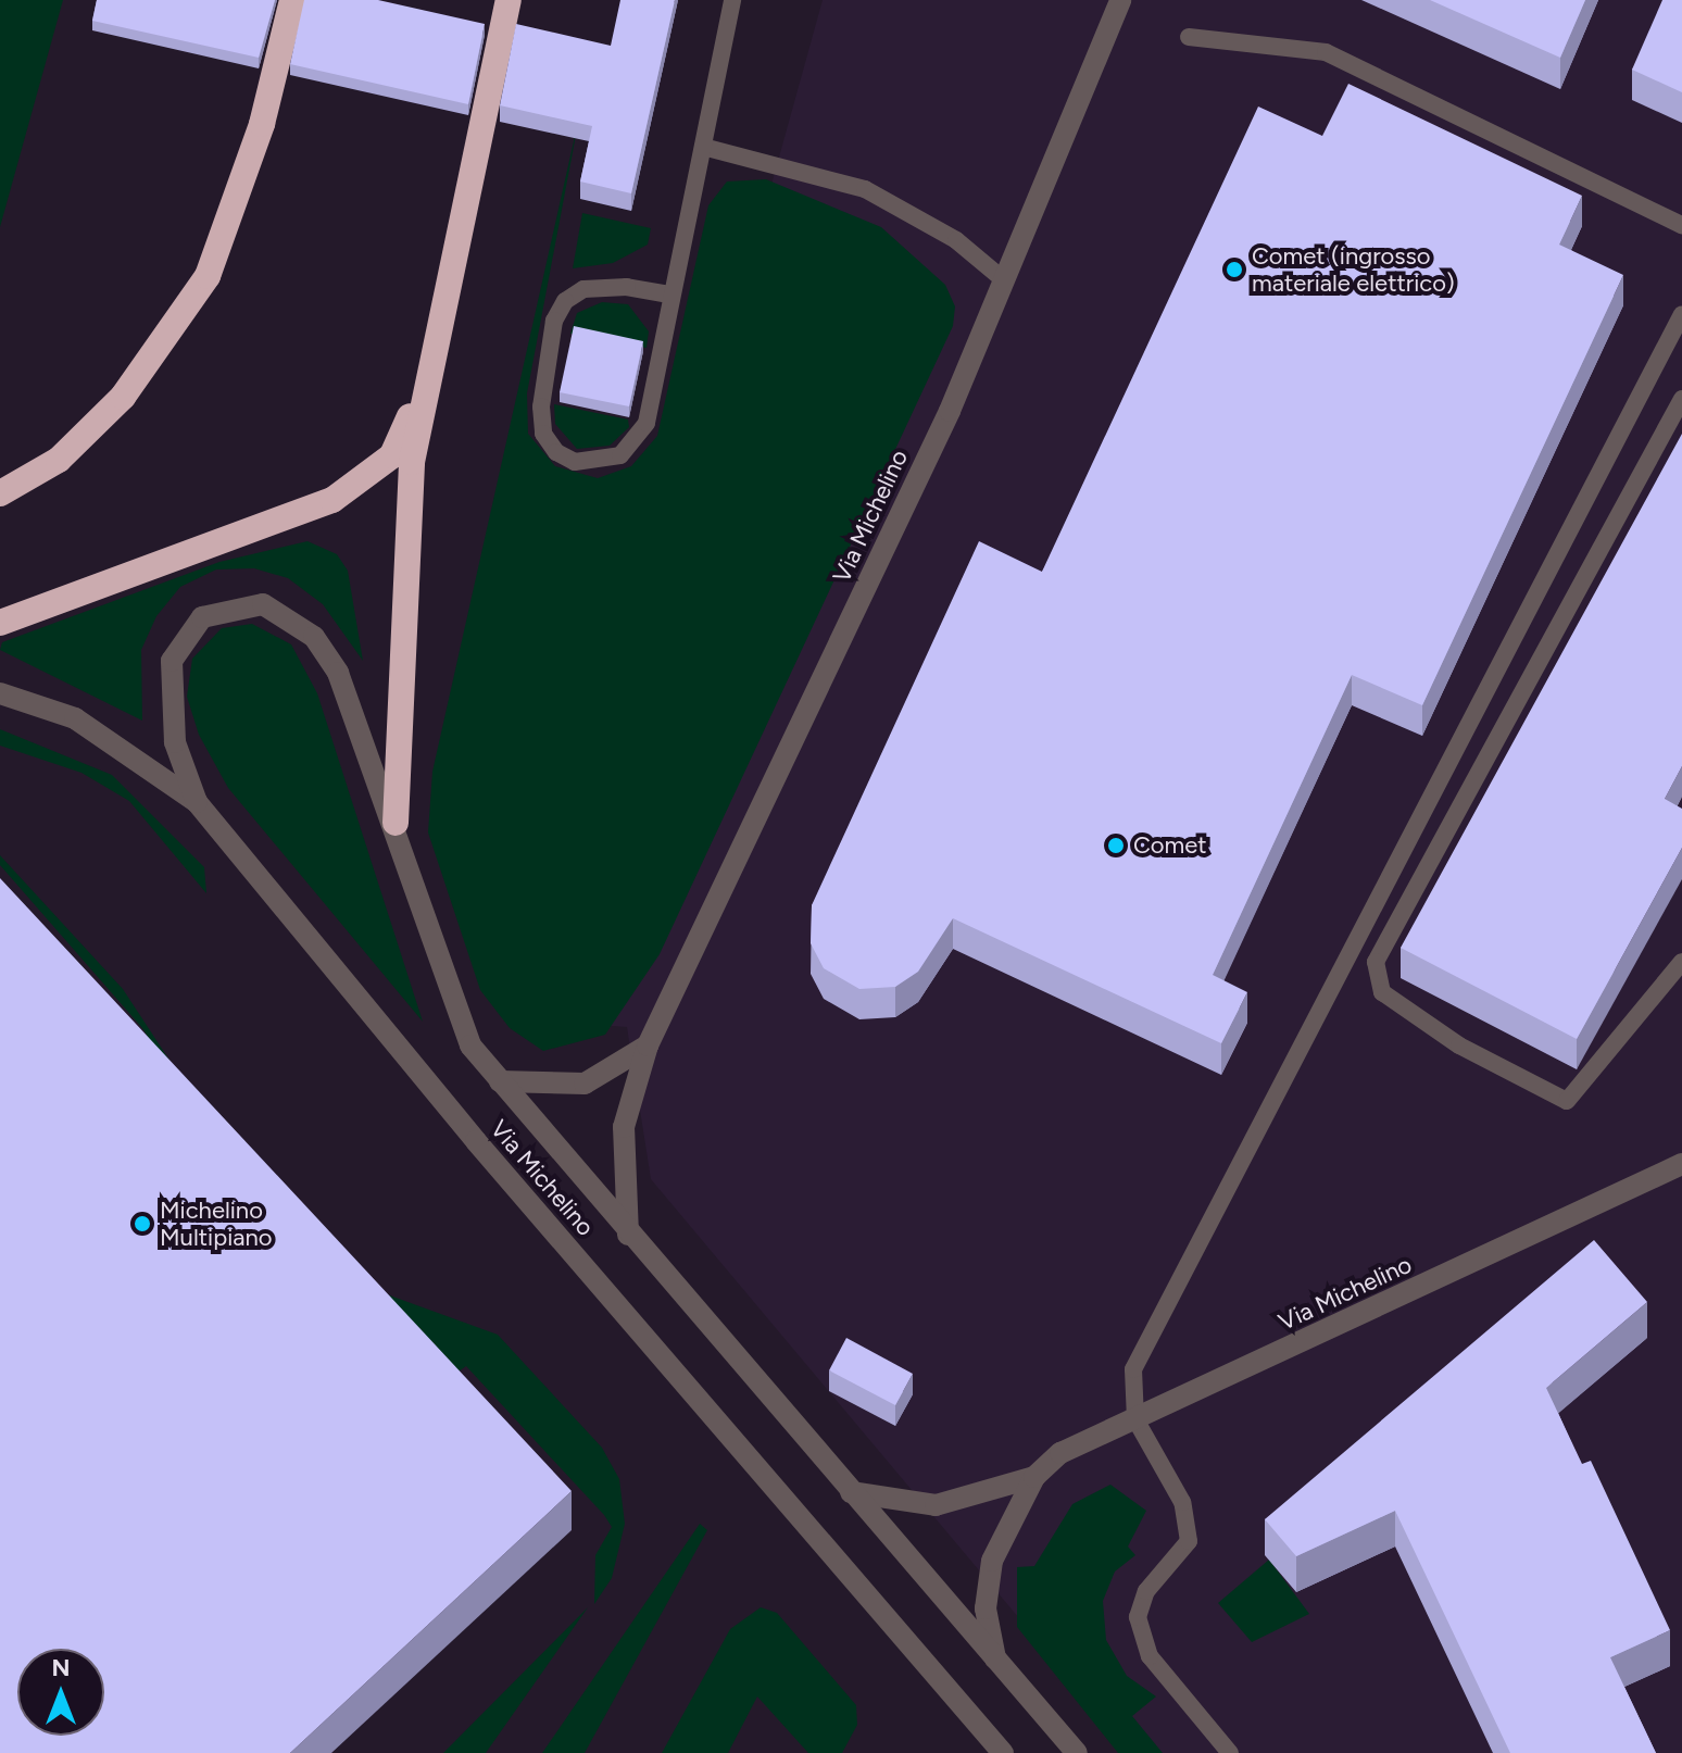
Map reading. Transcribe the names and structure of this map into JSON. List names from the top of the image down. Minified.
{"streets":{"street":["Via Michelino"]},"places":["Comet (ingrosso materiale elettrico)","Comet","Michelino Multipiano"],"north":"top"}
